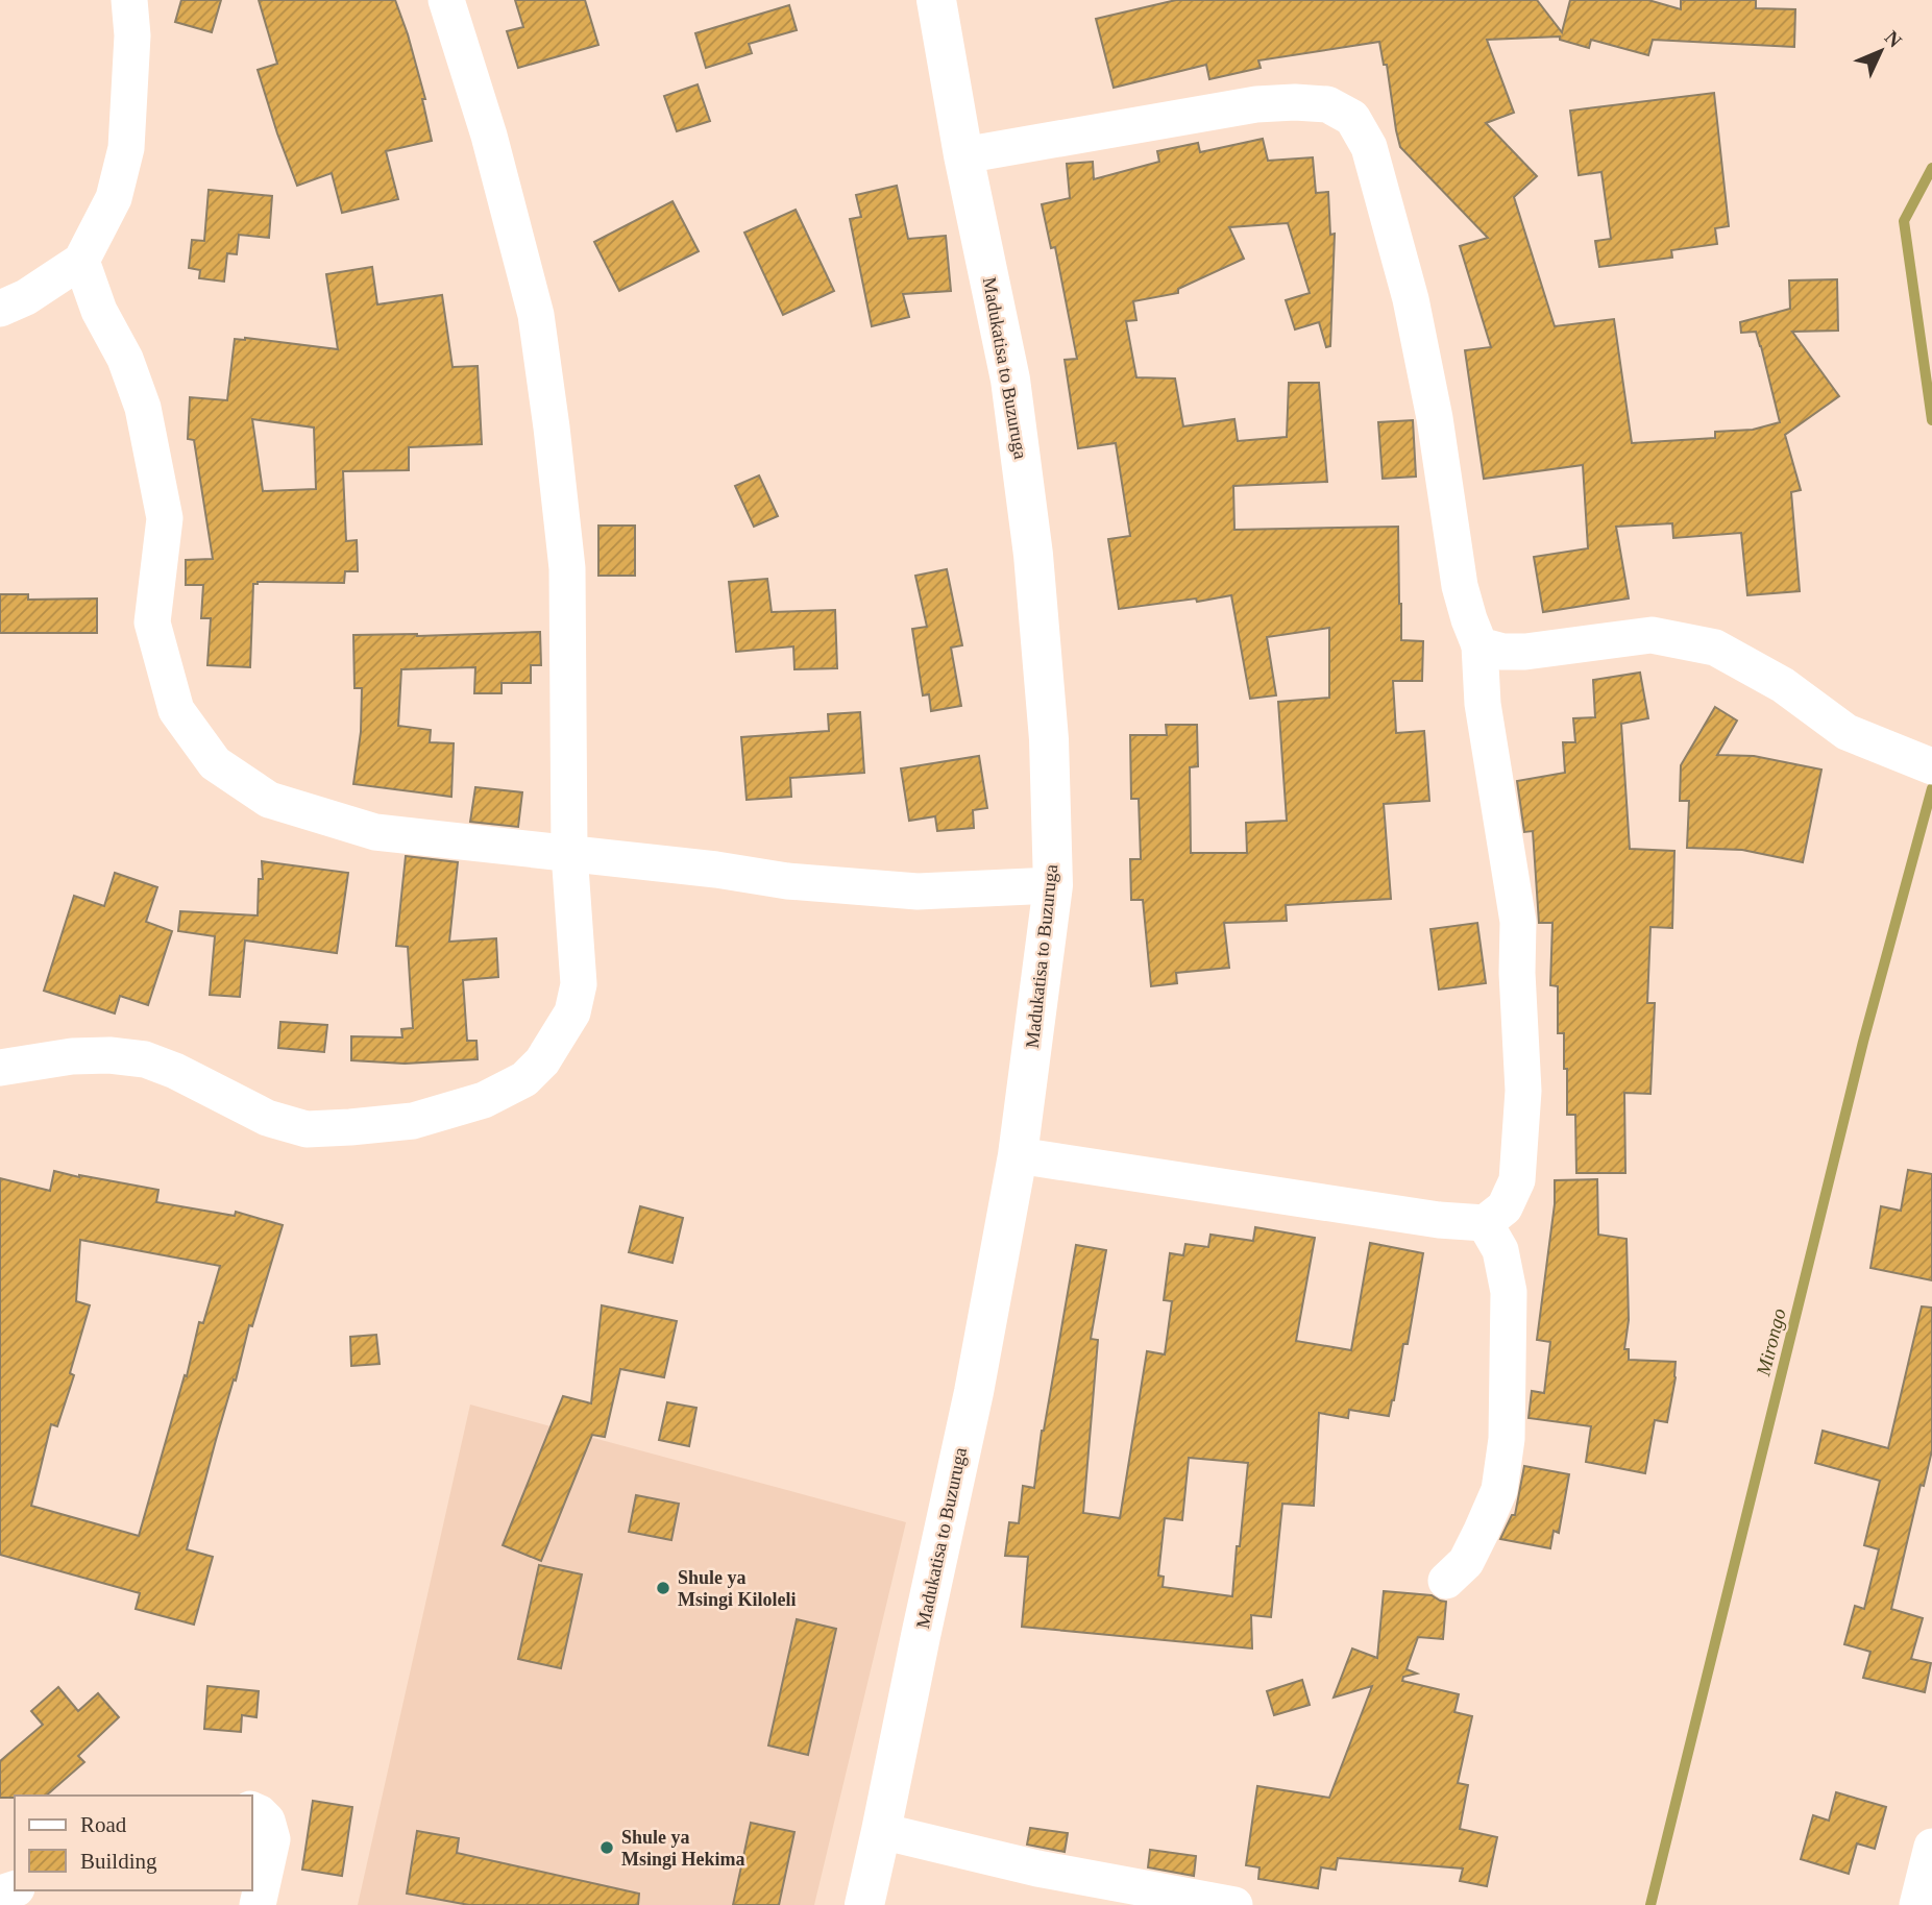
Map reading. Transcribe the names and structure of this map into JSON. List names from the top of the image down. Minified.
{"streets":{"main road":["Madukatisa to Buzuruga"]},"water":["Mirongo"],"places":["Shule ya Msingi Kiloleli","Shule ya Msingi Hekima"],"legend":["Road","Building"],"north":"top right"}
